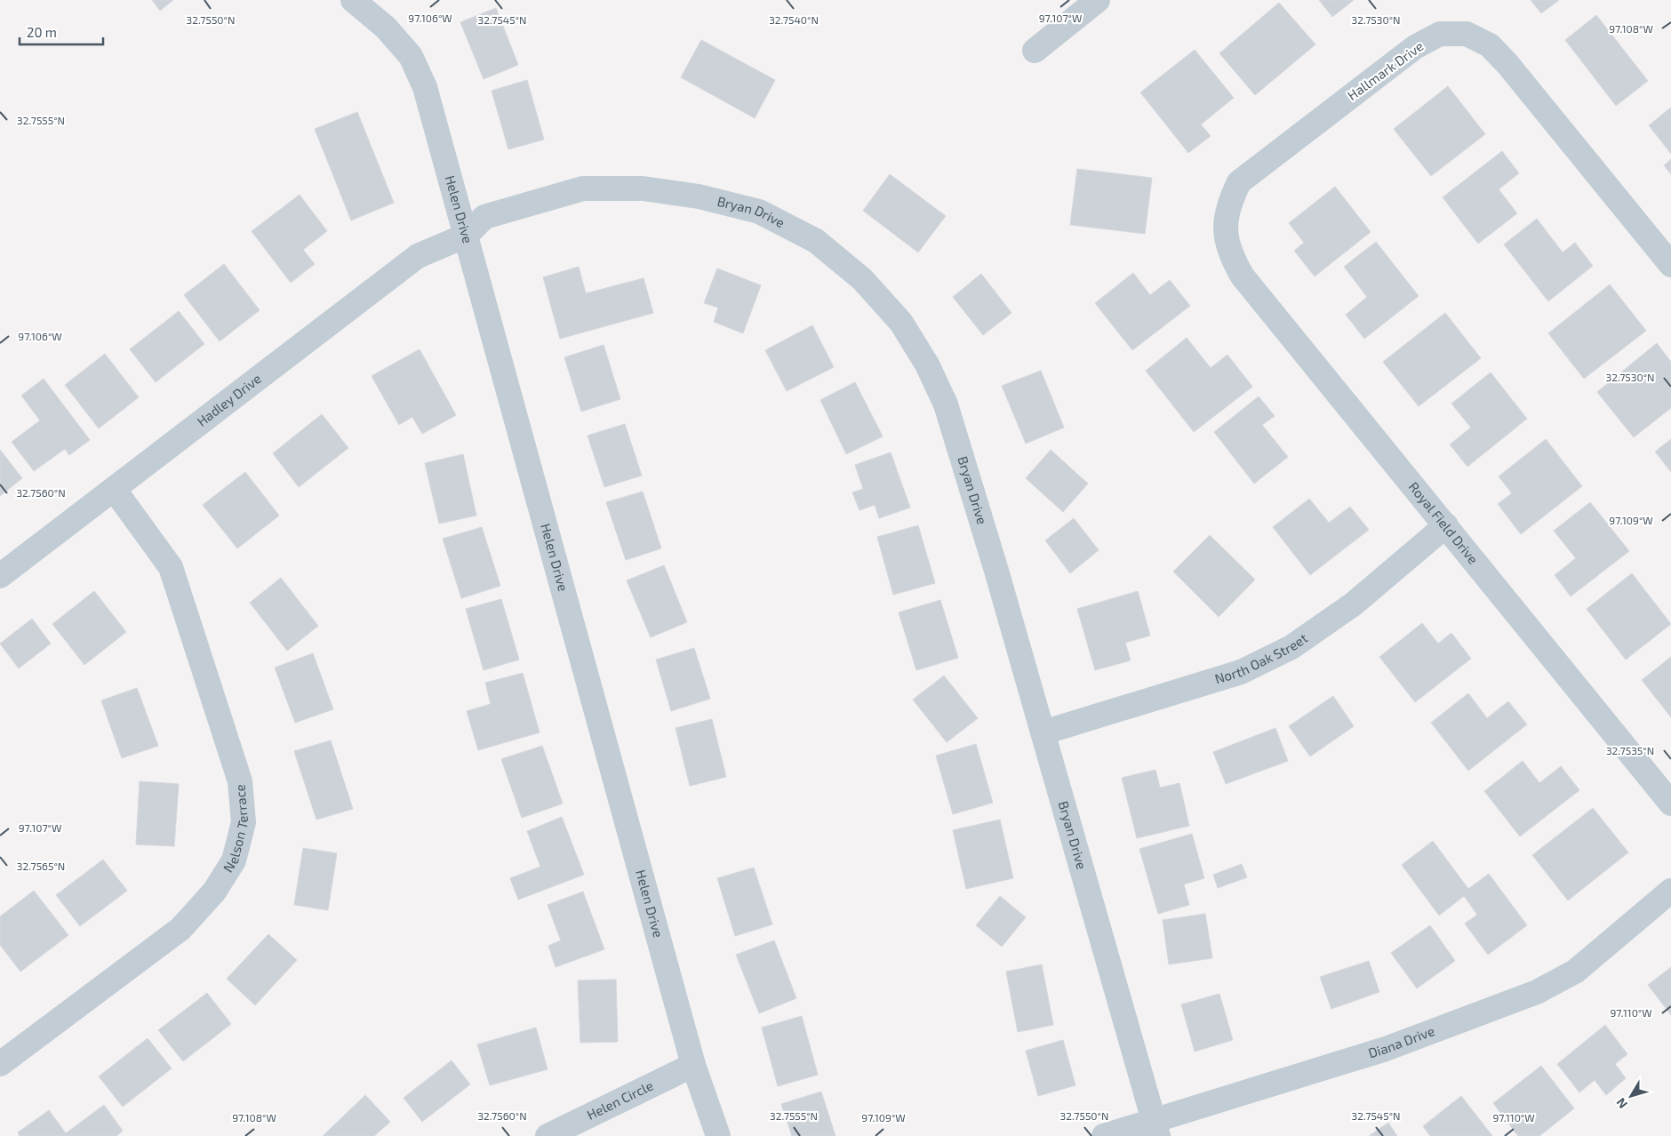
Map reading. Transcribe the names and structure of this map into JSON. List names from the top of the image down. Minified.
{"streets":{"street":["Hallmark Drive","Helen Drive","Bryan Drive","Hadley Drive","Royal Field Drive","North Oak Street","Nelson Terrace","Diana Drive","Helen Circle"]},"crossings":[["Hallmark Drive","Royal Field Drive"],["Helen Drive","Bryan Drive"],["Helen Drive","Hadley Drive"],["Helen Drive","Helen Circle"],["Bryan Drive","Hadley Drive"],["Bryan Drive","North Oak Street"],["Bryan Drive","Diana Drive"],["Hadley Drive","Nelson Terrace"],["Royal Field Drive","North Oak Street"]],"scale_bar":"20 m","north":"bottom left","coordinates":["97.106°W","97.107°W","32.7550°N","32.7545°N","32.7540°N","32.7530°N","97.108°W","32.7555°N","32.7560°N","97.109°W","32.7535°N","32.7565°N","97.110°W"]}
